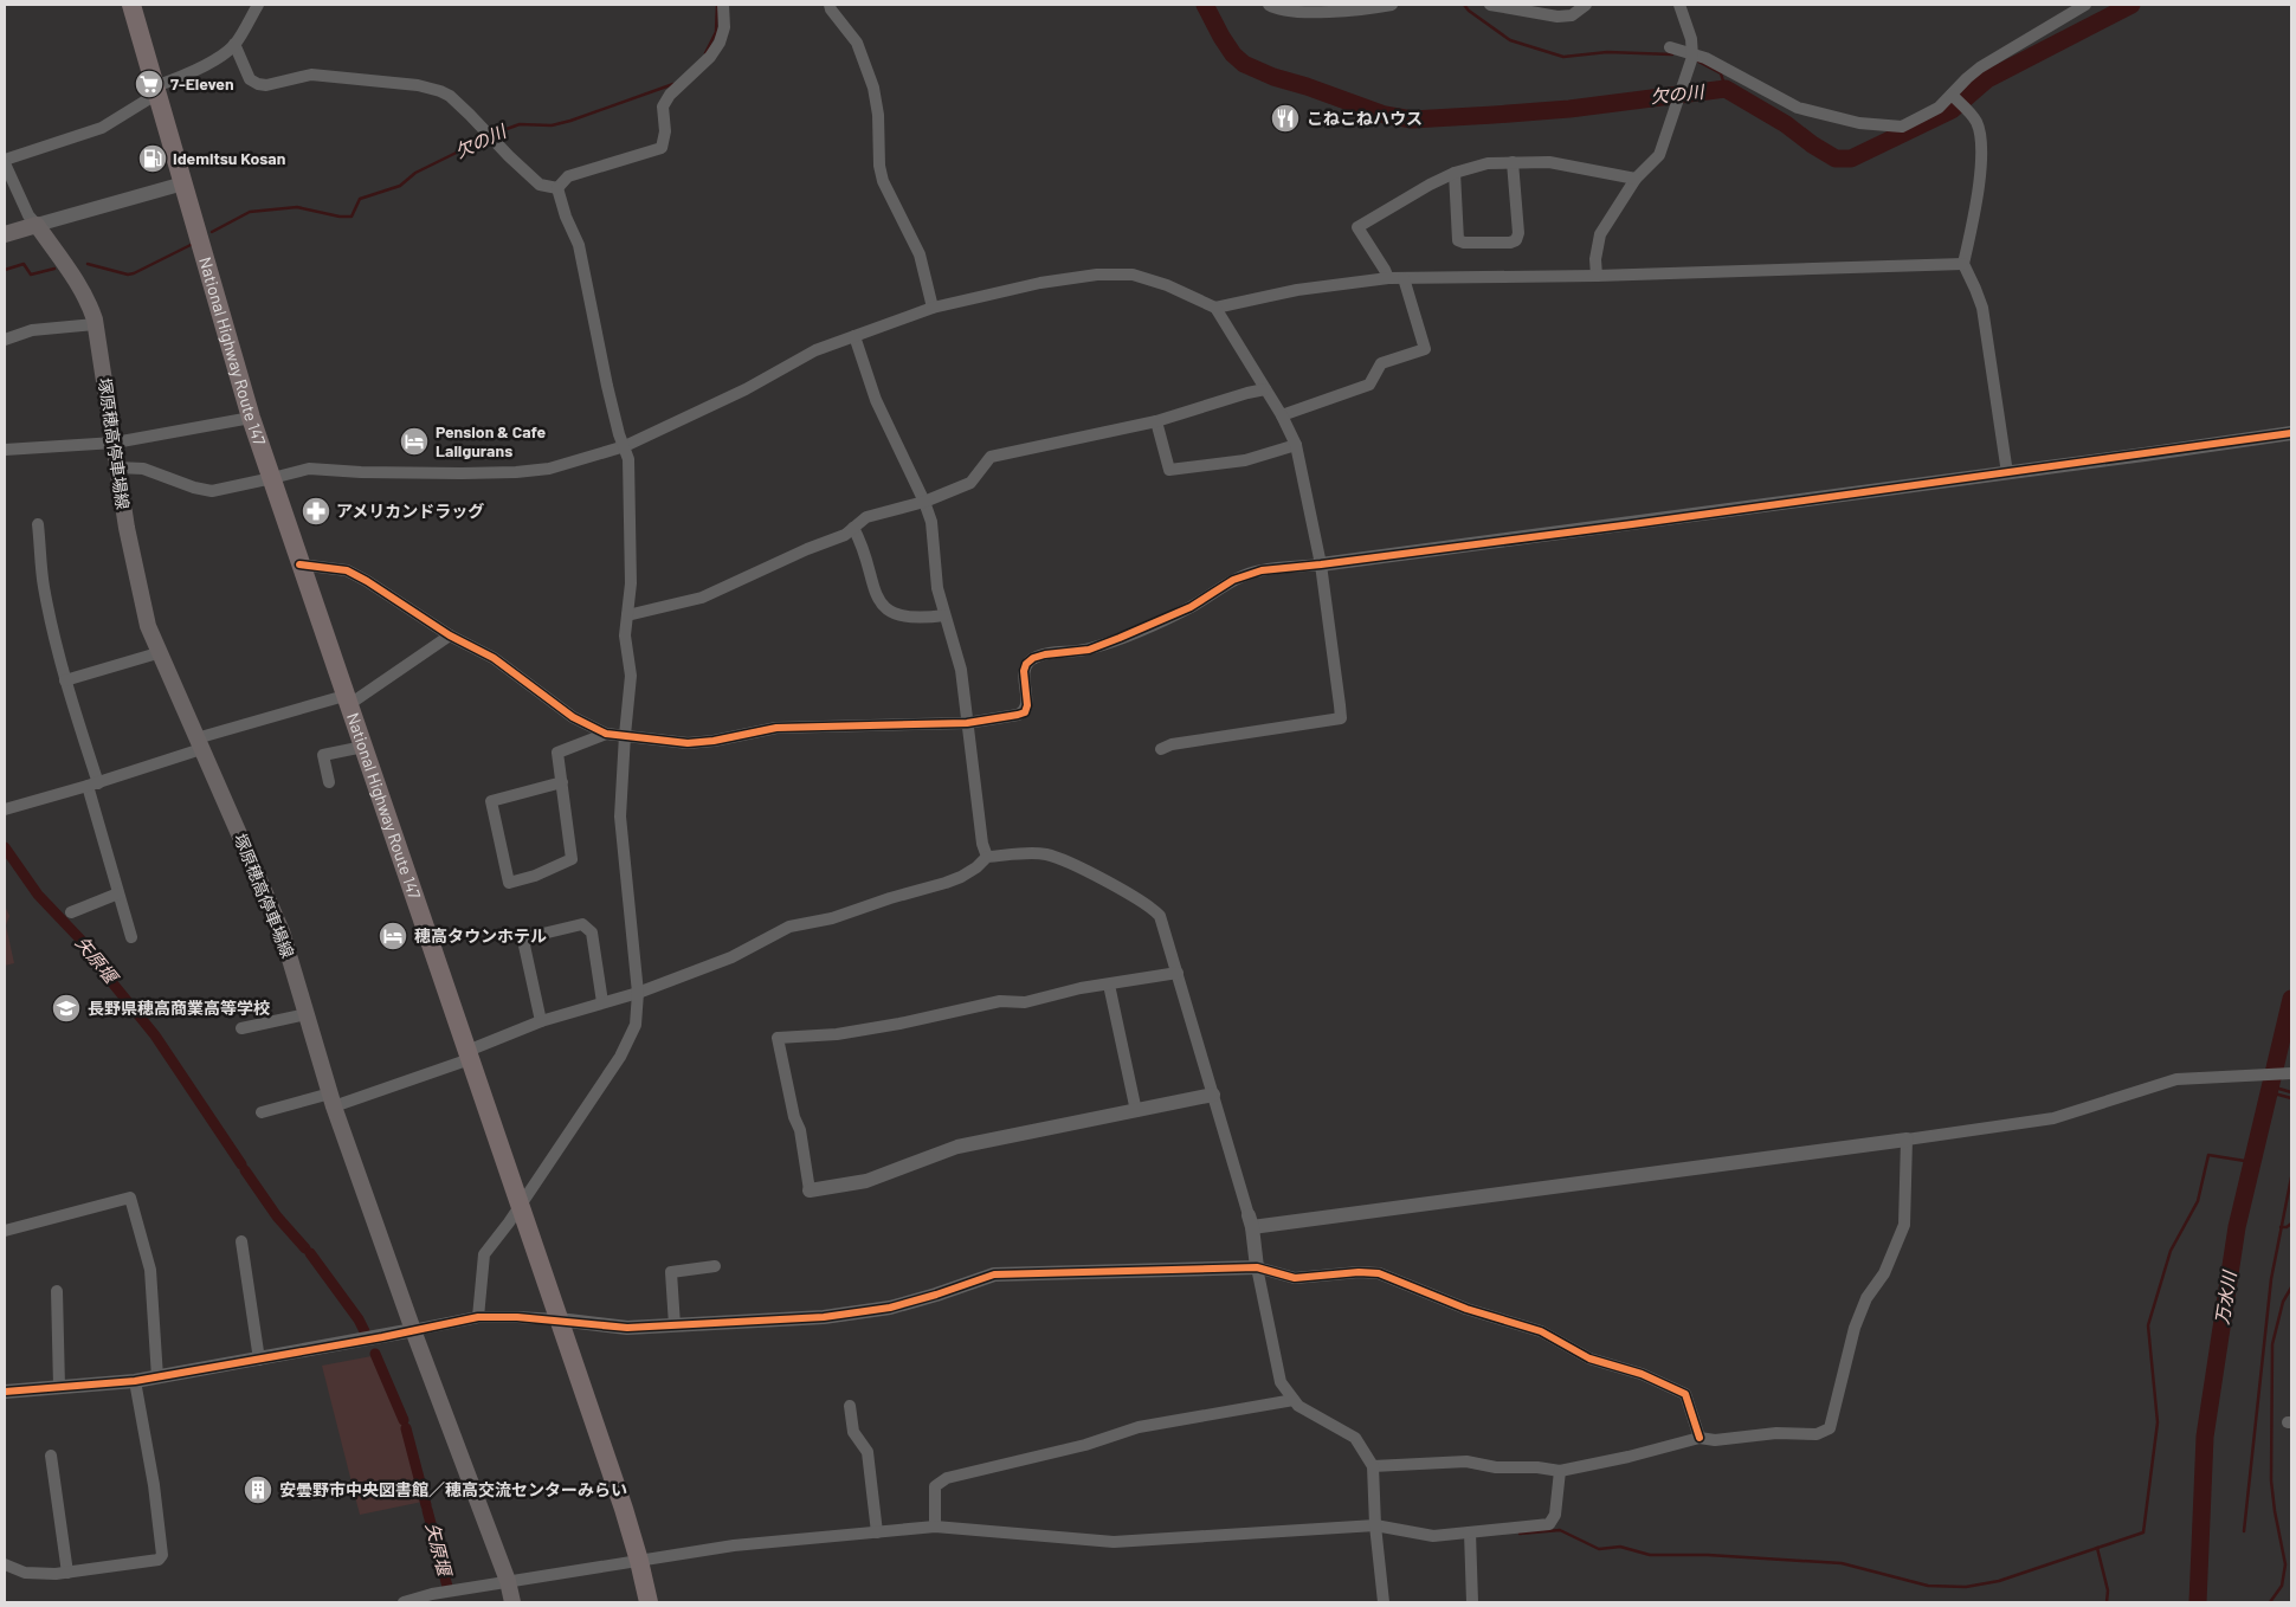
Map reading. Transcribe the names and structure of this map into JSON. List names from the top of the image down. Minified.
{"streets":{"highway":["National Highway Route 147"],"main road":["塚原穂高停車場線"]},"water":["欠の川","矢原堰","万水川"],"places":{"supermarket":["7-Eleven"],"restaurant":["こねこねハウス"],"fuel station":["Idemitsu Kosan"],"hotel":["Pension & Cafe Laligurans","穂高タウンホテル"],"pharmacy":["アメリカンドラッグ"],"school or university":["長野県穂高商業高等学校"],"building":["安曇野市中央図書館／穂高交流センターみらい"]}}
